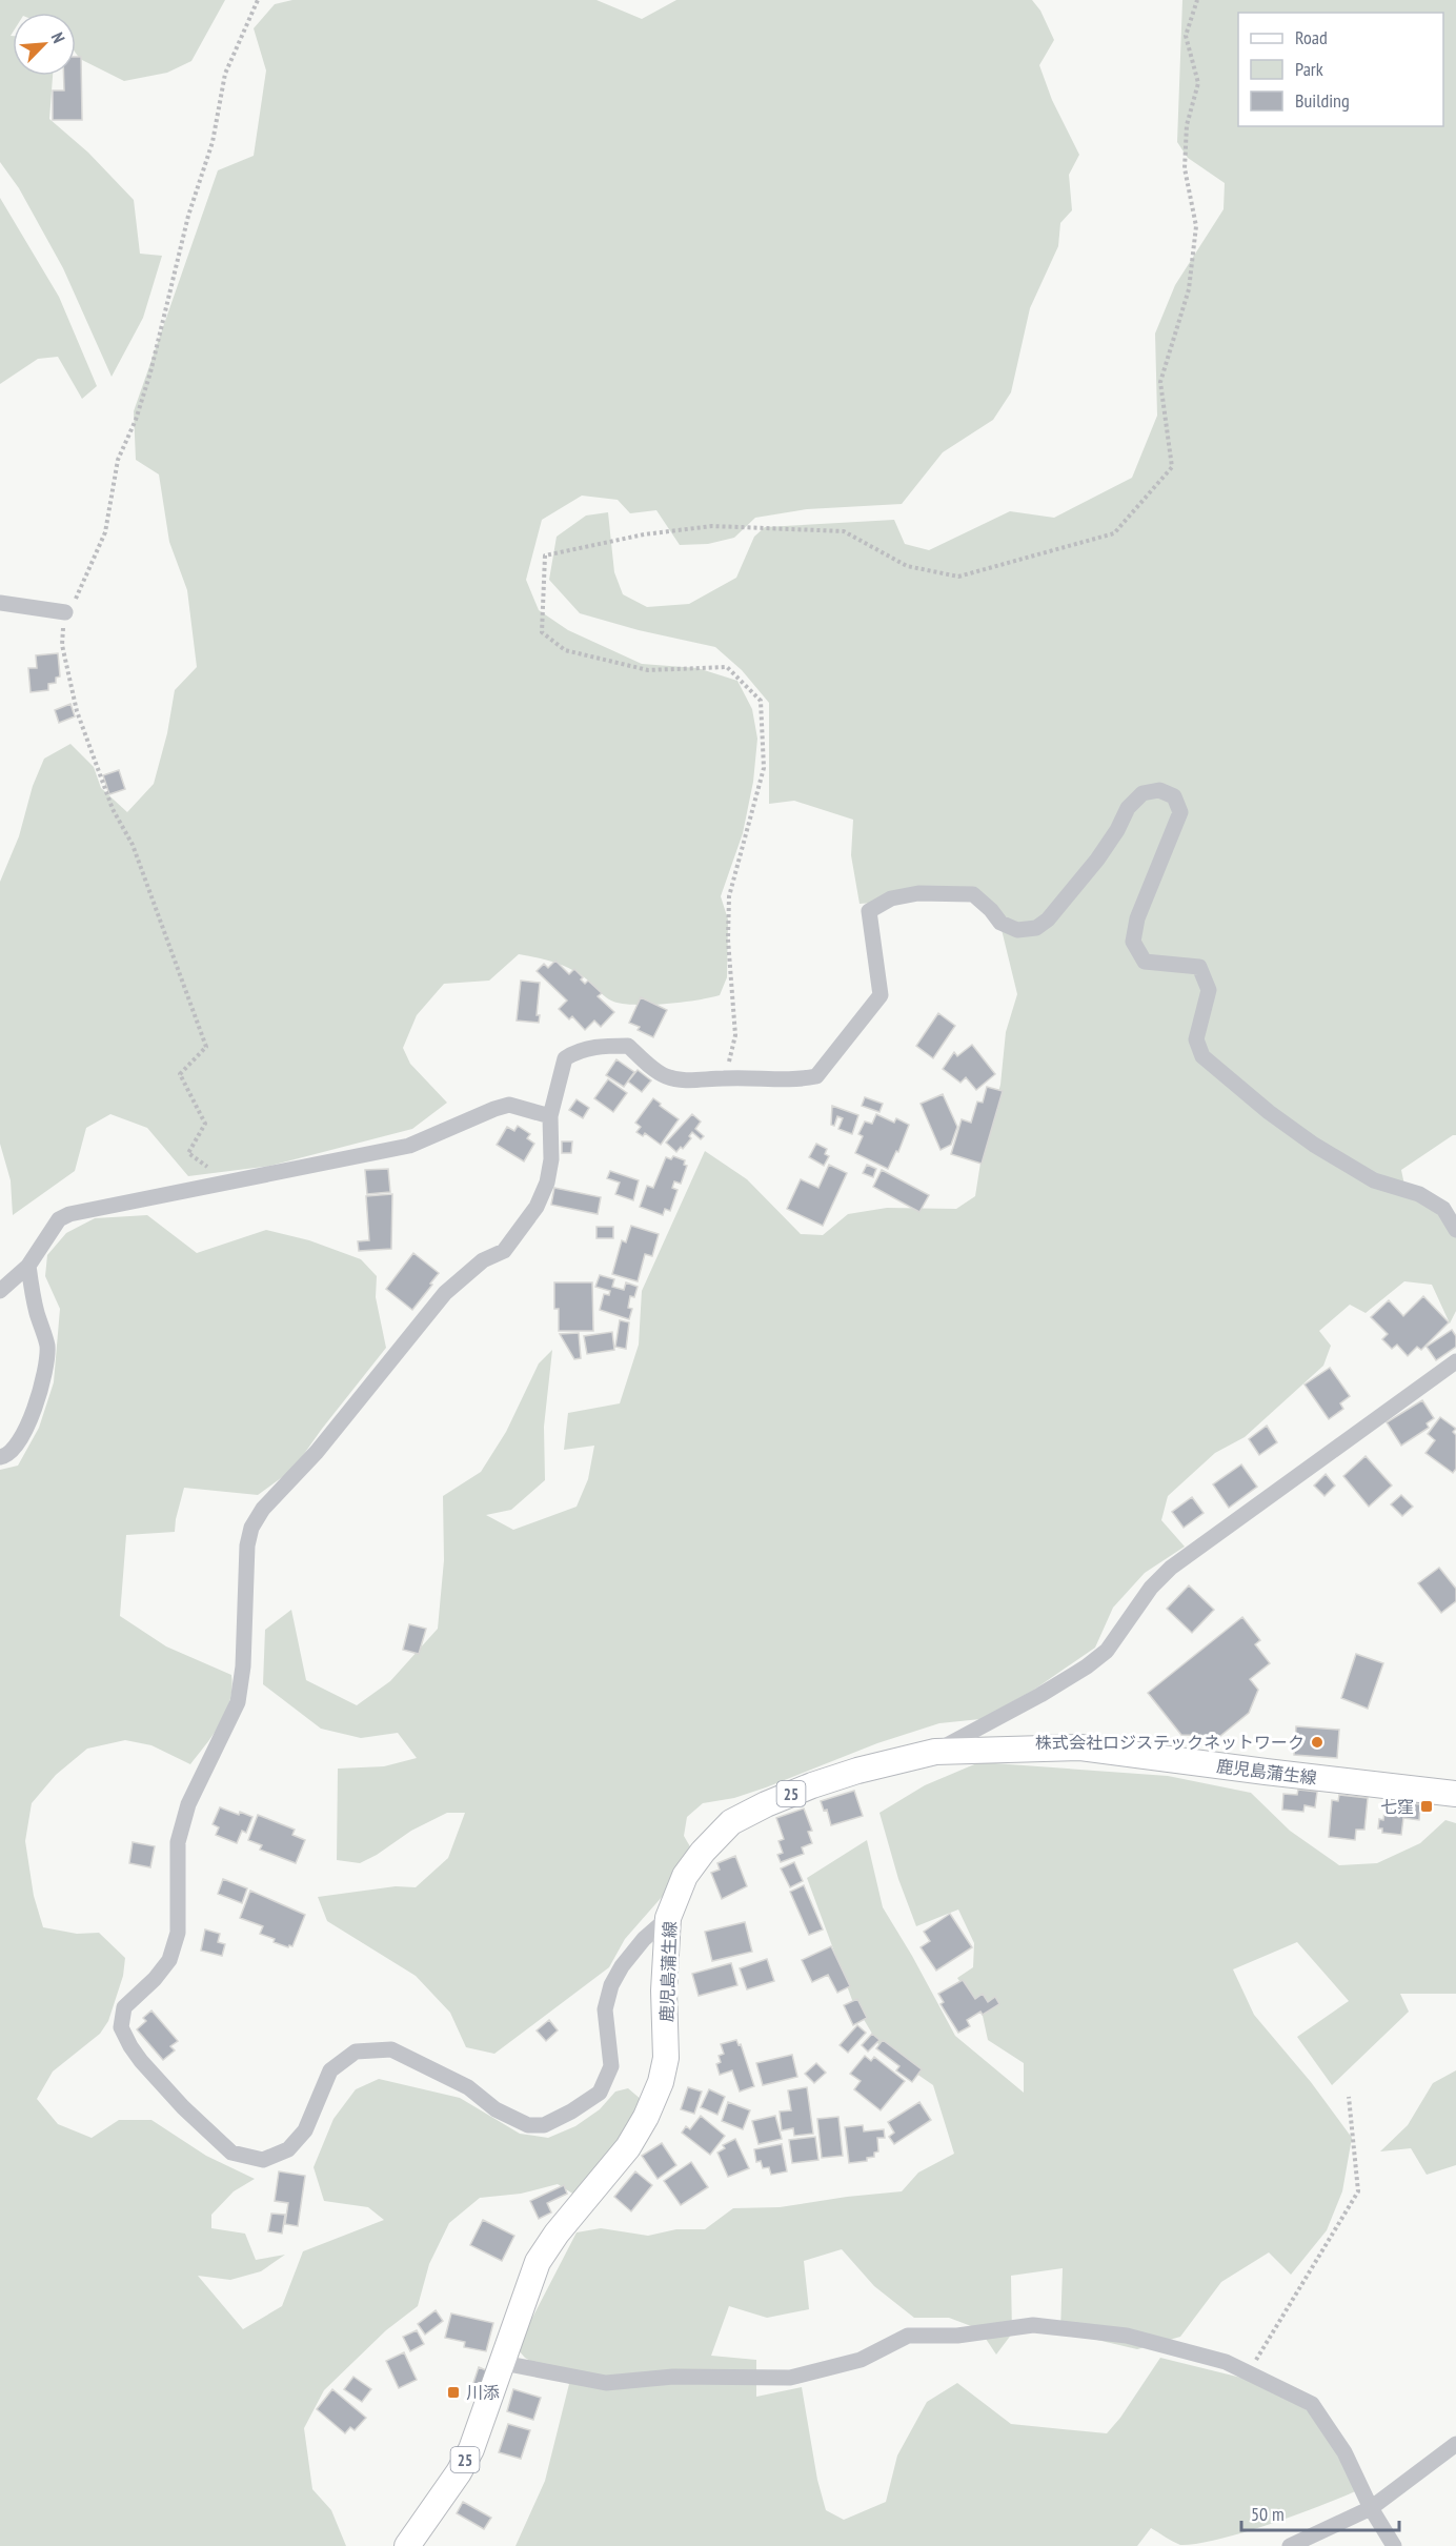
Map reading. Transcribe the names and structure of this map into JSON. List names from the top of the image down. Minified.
{"streets":{"main road":["鹿児島蒲生線","25"]},"places":{"other":["株式会社ロジステックネットワーク"],"transit":["七窪","川添"]},"legend":["Road","Park","Building"],"scale_bar":"50 m","north":"top right"}
